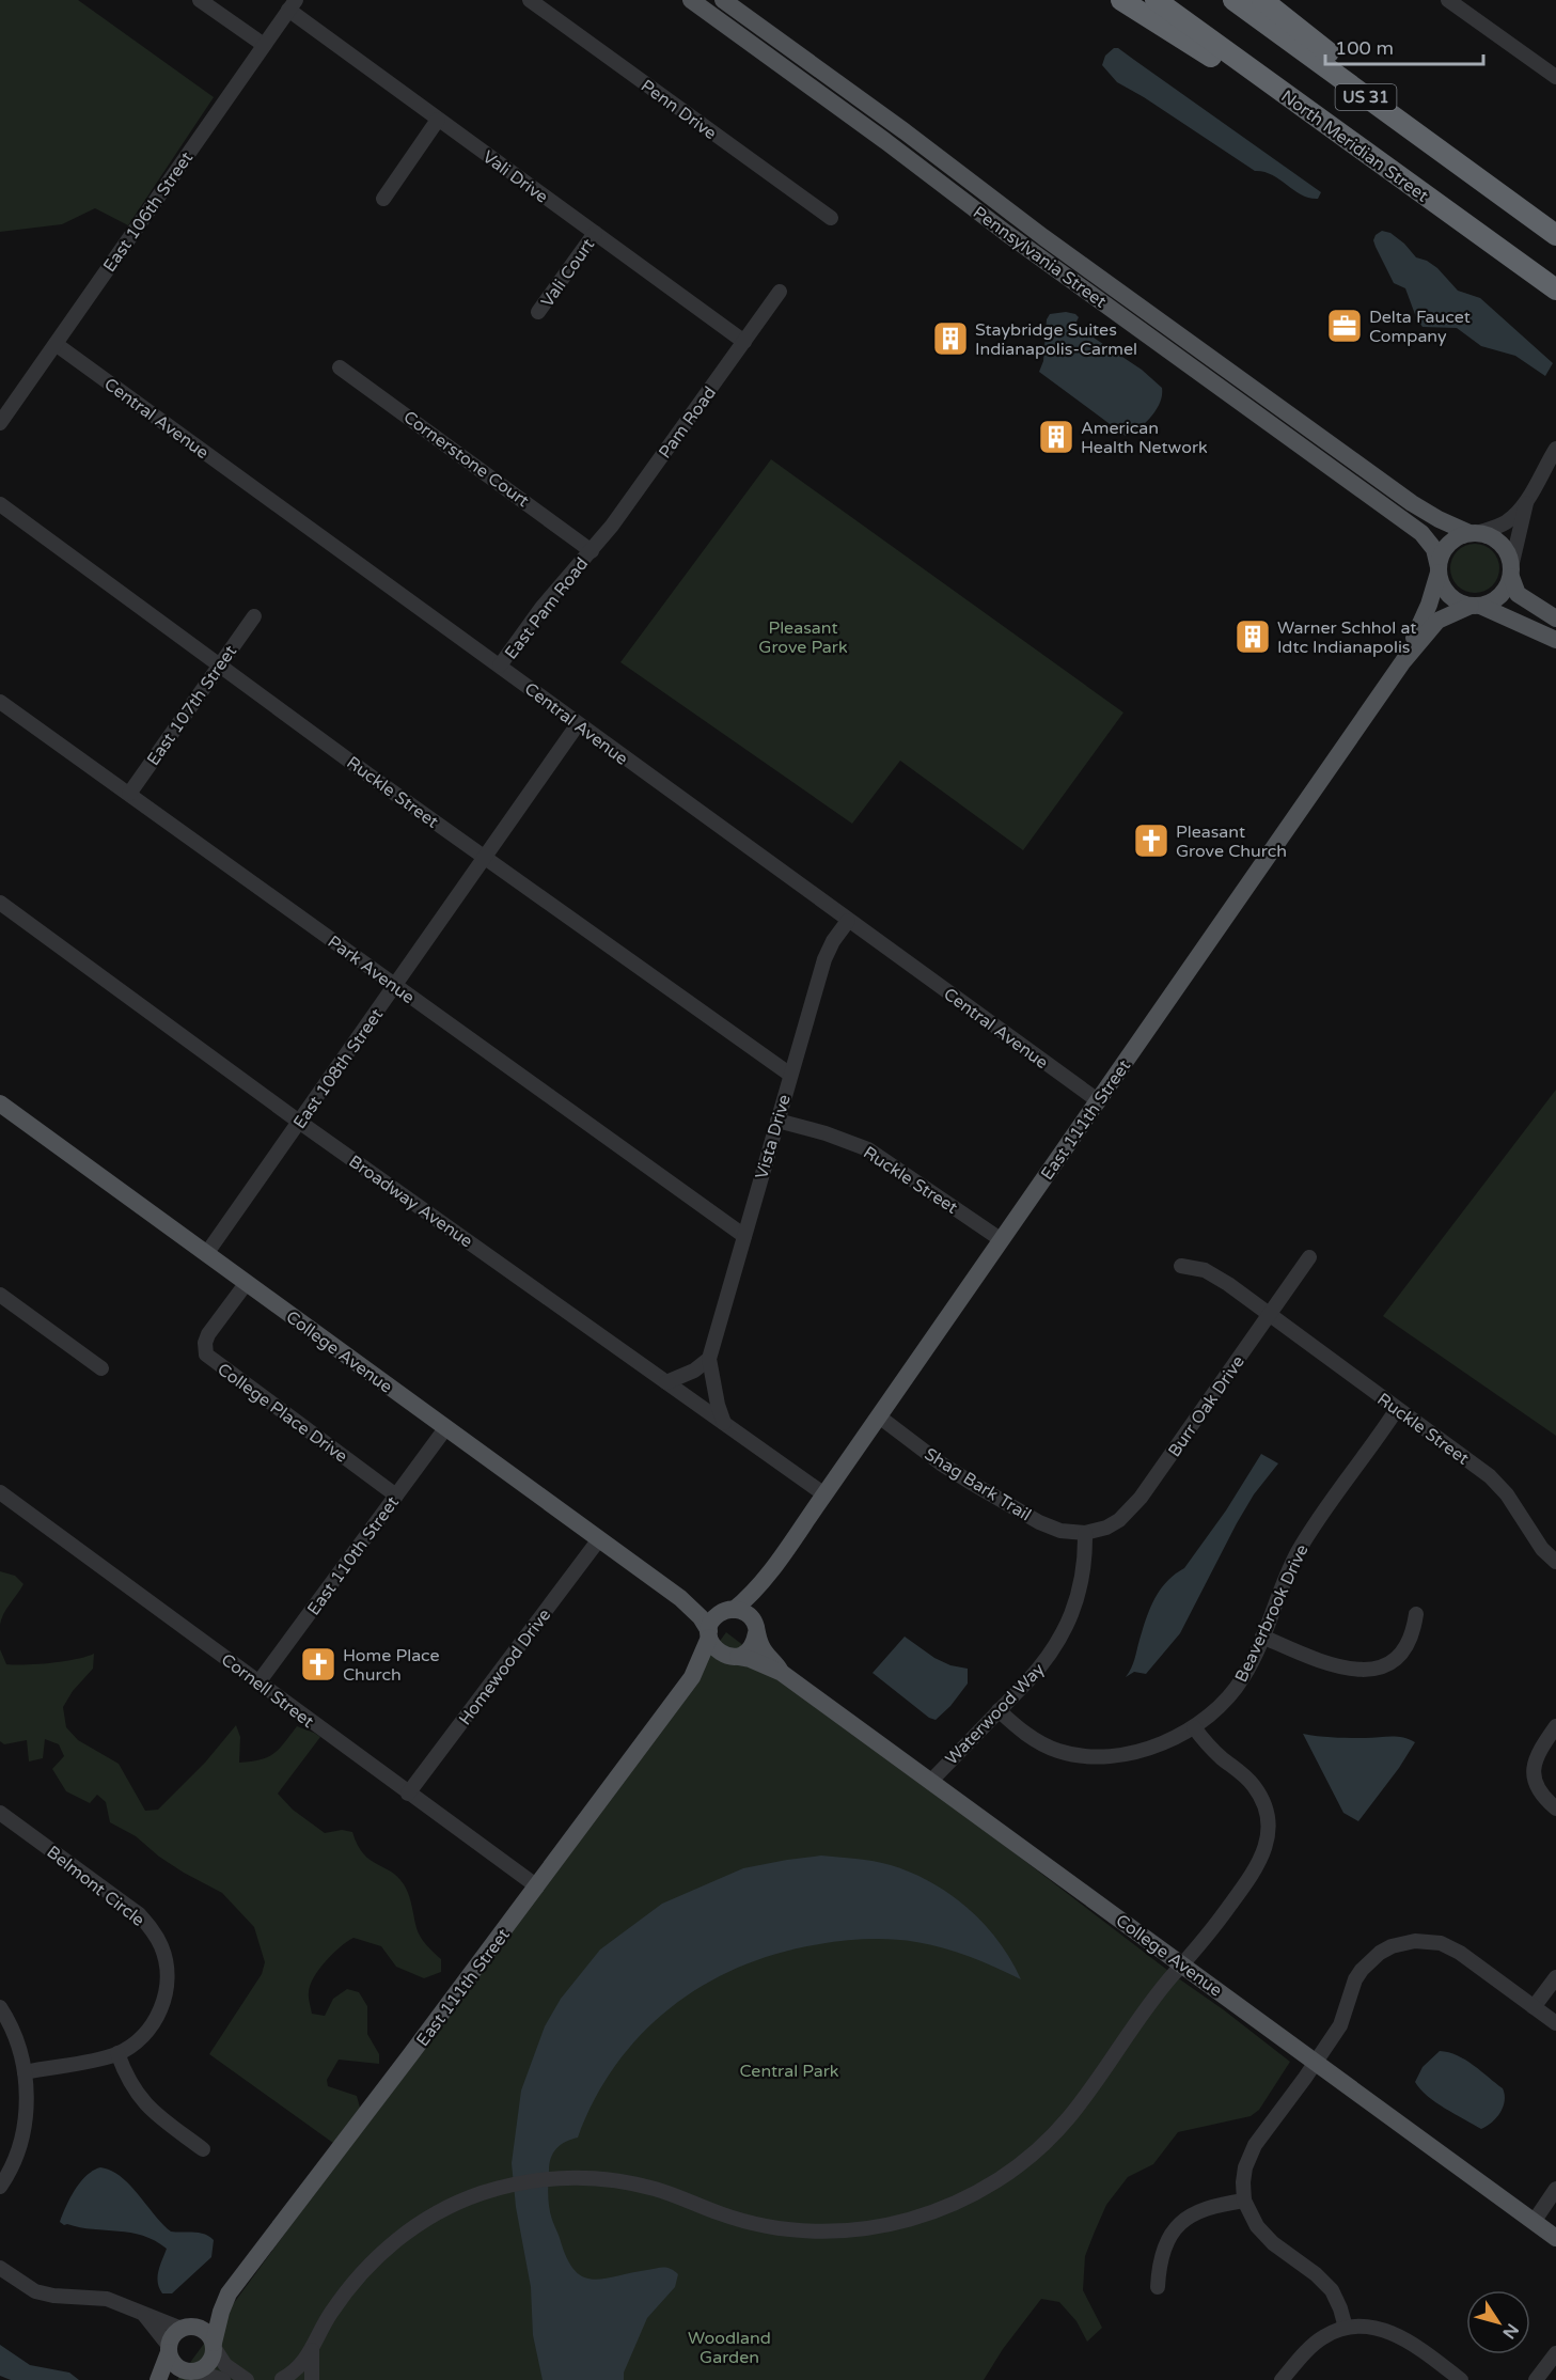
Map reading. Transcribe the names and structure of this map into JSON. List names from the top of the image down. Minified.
{"streets":{"highway":["US 31","North Meridian Street"],"main road":["Pennsylvania Street","East 111th Street","College Avenue"],"street":["Penn Drive","Vali Drive","East 106th Street","Vali Court","Central Avenue","Pam Road","Cornerstone Court","East Pam Road","East 107th Street","Ruckle Street","Park Avenue","East 108th Street","Vista Drive","Broadway Avenue","Burr Oak Drive","College Place Drive","Shag Bark Trail","East 110th Street","Beaverbrook Drive","Homewood Drive","Cornell Street","Waterwood Way","Belmont Circle"]},"crossings":[["Vali Drive","East 106th Street"],["Vali Drive","Vali Court"],["Vali Drive","Pam Road"],["East 106th Street","Central Avenue"],["Pennsylvania Street","East 111th Street"],["Central Avenue","East Pam Road"],["Central Avenue","East 108th Street"],["Central Avenue","East 111th Street"],["Central Avenue","Vista Drive"],["Pam Road","Cornerstone Court"],["Pam Road","East Pam Road"],["Cornerstone Court","East Pam Road"],["East 107th Street","Ruckle Street"],["East 107th Street","Park Avenue"],["Ruckle Street","East 108th Street"],["Ruckle Street","East 111th Street"],["Ruckle Street","Vista Drive"],["Ruckle Street","Burr Oak Drive"],["Ruckle Street","Beaverbrook Drive"],["Park Avenue","East 108th Street"],["Park Avenue","Vista Drive"],["East 108th Street","Broadway Avenue"],["East 108th Street","College Avenue"],["East 111th Street","Broadway Avenue"],["East 111th Street","College Avenue"],["East 111th Street","Shag Bark Trail"],["East 111th Street","Cornell Street"],["Vista Drive","Broadway Avenue"],["College Avenue","College Place Drive"],["College Avenue","East 110th Street"],["College Avenue","Homewood Drive"],["College Avenue","Waterwood Way"],["Burr Oak Drive","Shag Bark Trail"],["Burr Oak Drive","Waterwood Way"],["College Place Drive","East 110th Street"],["Shag Bark Trail","Waterwood Way"],["East 110th Street","Cornell Street"],["Beaverbrook Drive","Waterwood Way"],["Homewood Drive","Cornell Street"]],"parks":["Pleasant Grove Park","Central Park","Woodland Garden"],"places":{"office":["Delta Faucet Company"],"building":["Staybridge Suites Indianapolis-Carmel","American Health Network","Warner Schhol at Idtc Indianapolis"],"church":["Pleasant Grove Church","Home Place Church"]},"scale_bar":"100 m","north":"bottom right"}
